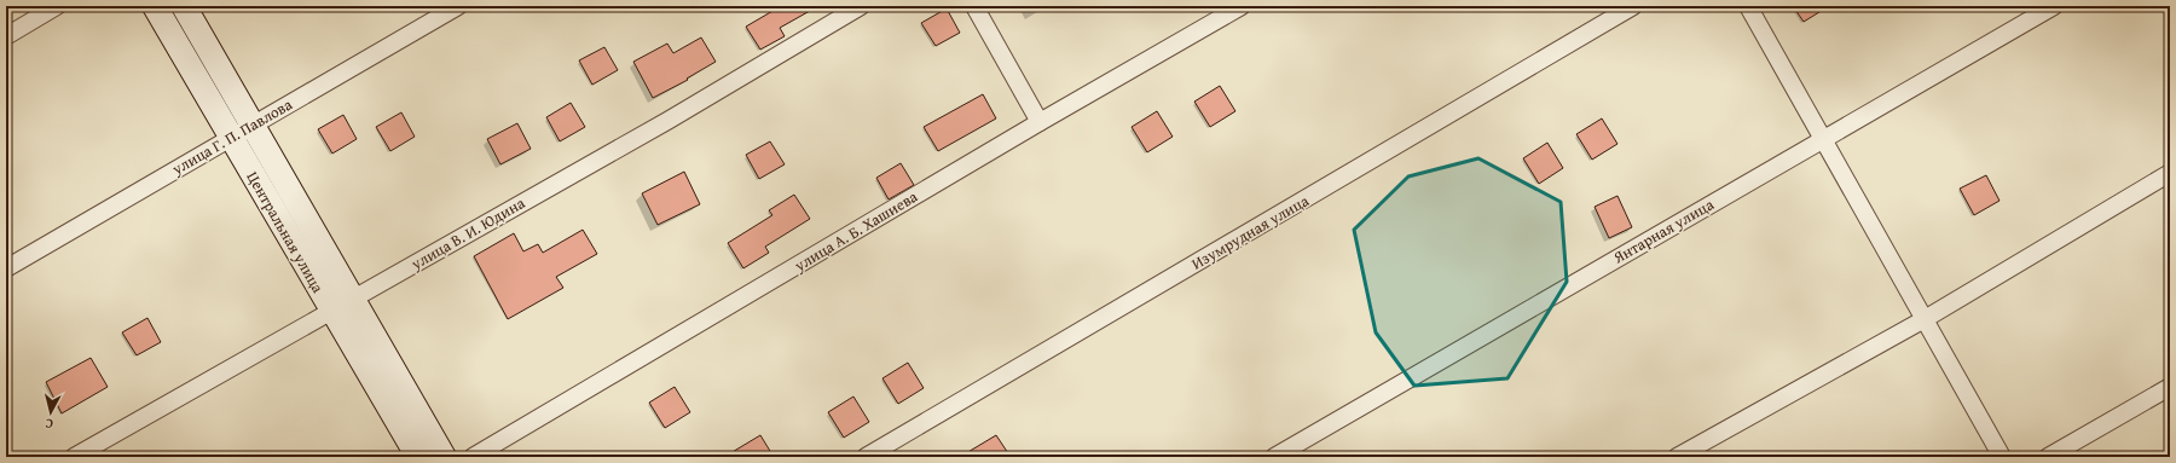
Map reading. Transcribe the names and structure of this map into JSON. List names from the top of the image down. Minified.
{"streets":{"street":["улица Г. П. Павлова","улица А. Б. Хашиева","Янтарная улица","Центральная улица","Изумрудная улица","улица В. И. Юдина"]},"crossings":[["улица Г. П. Павлова","Центральная улица"],["Центральная улица","улица В. И. Юдина"]],"north":"bottom"}
